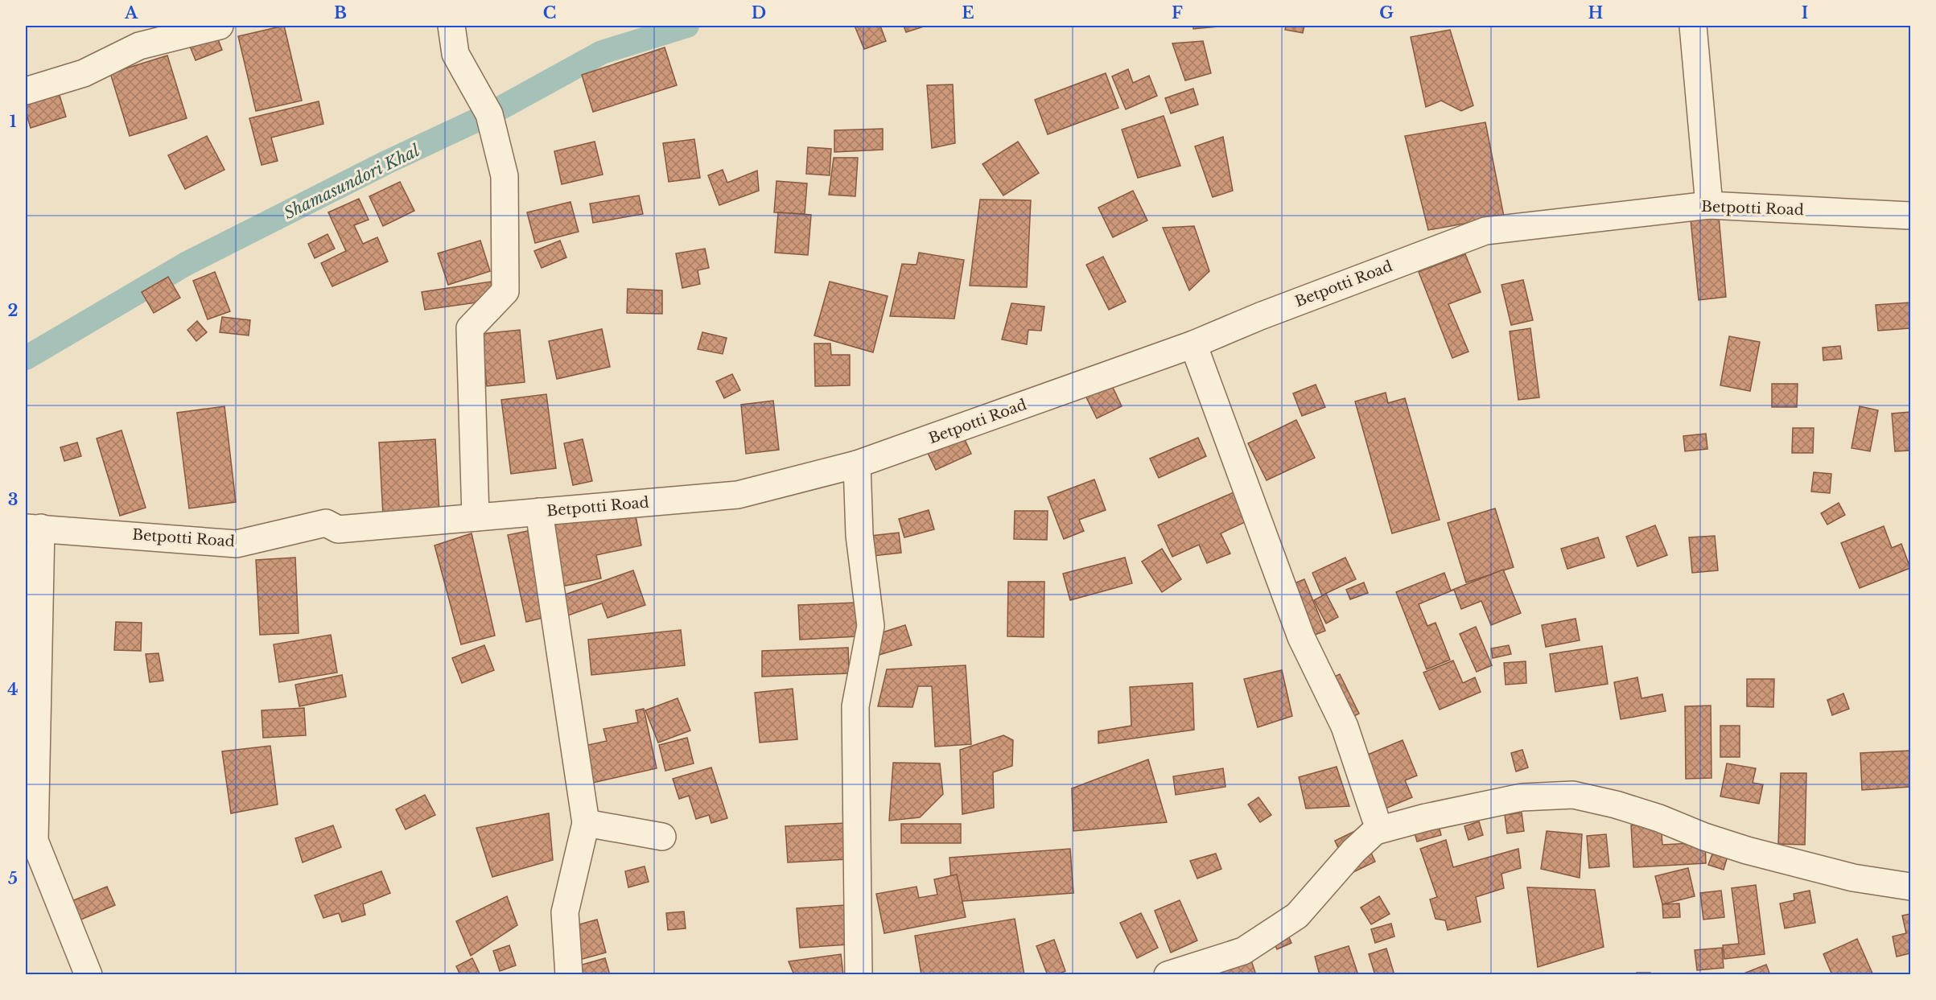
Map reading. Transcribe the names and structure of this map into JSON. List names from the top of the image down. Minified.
{"streets":{"street":["Betpotti Road"]},"water":["Shamasundori Khal"],"grid":{"columns":["A","B","C","D","E","F","G","H","I"],"rows":["1","2","3","4","5"]}}
